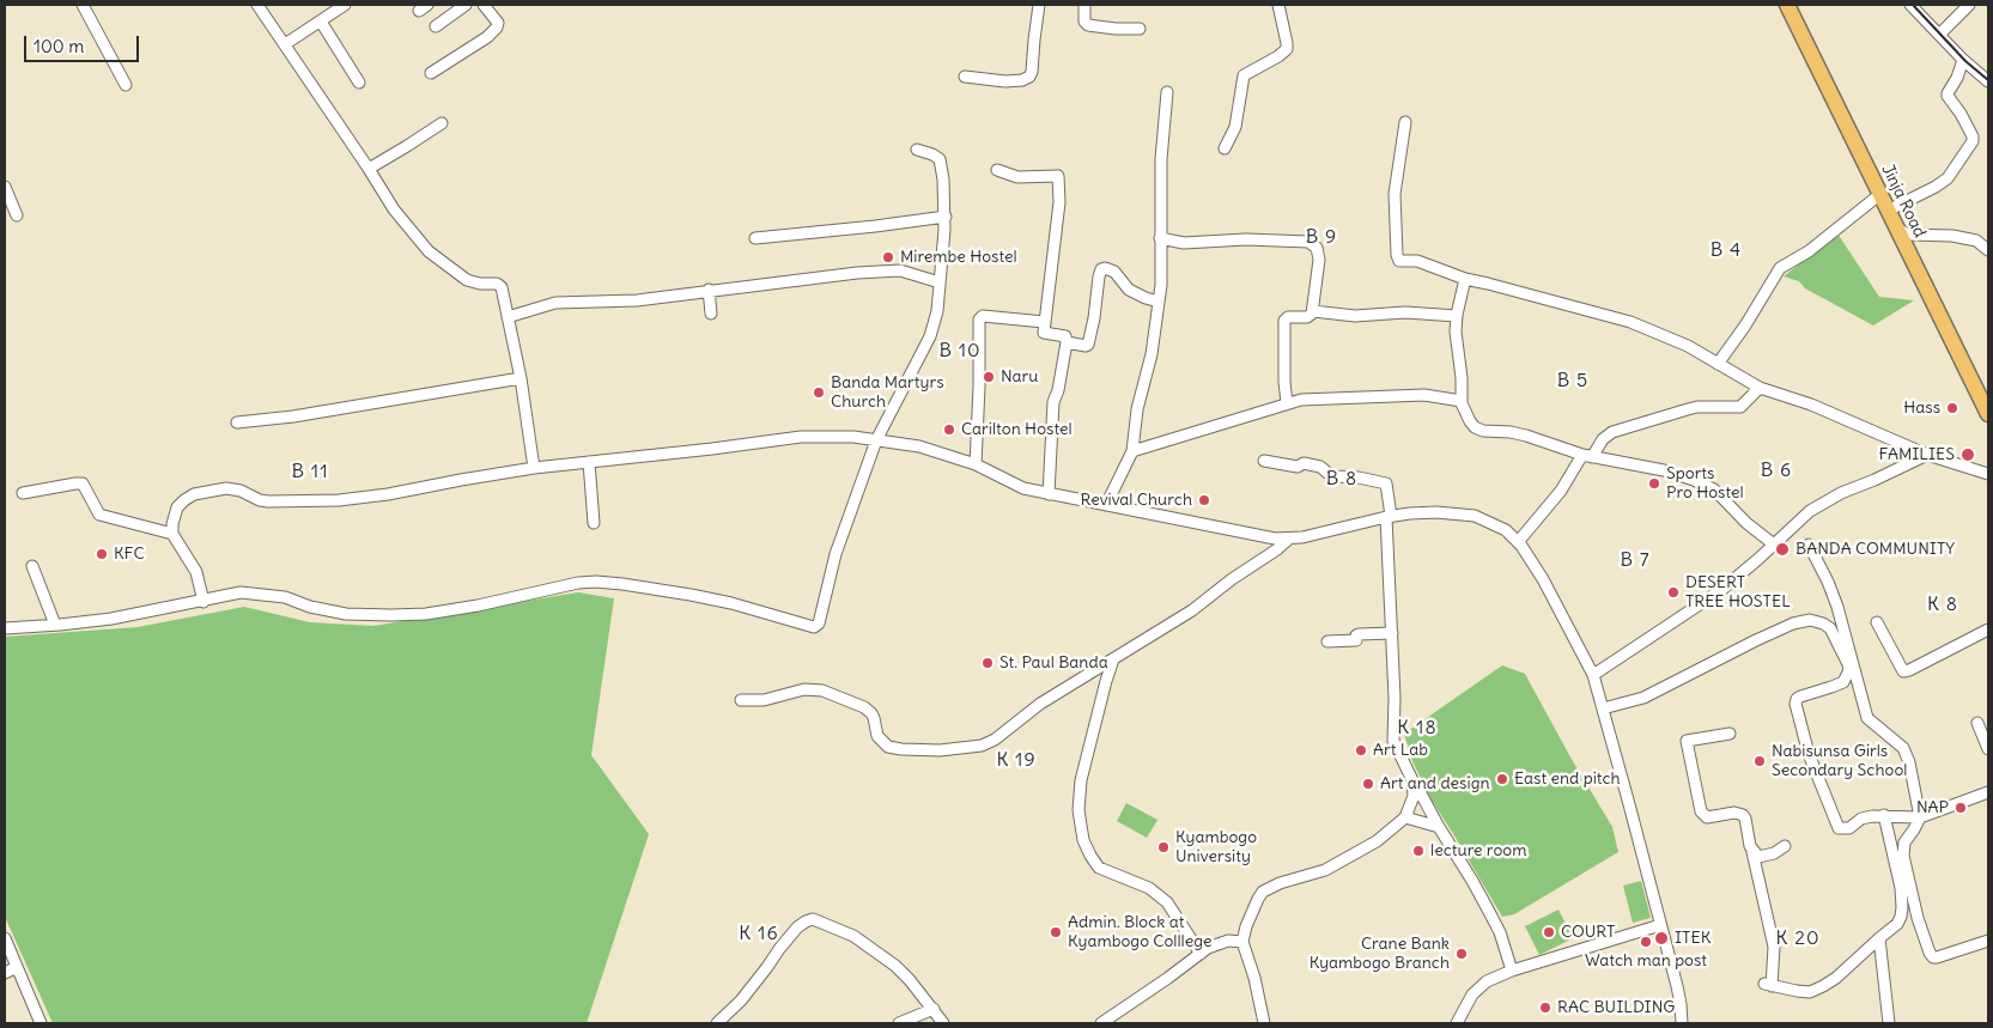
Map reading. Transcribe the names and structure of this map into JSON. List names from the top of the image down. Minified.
{"streets":{"highway":["Jinja Road"]},"districts":["B 9","B 4","B 10","B 5","B 6","B 11","B 8","B 7","K 8","K 18","K 19","K 16","K 20"],"places":["Mirembe Hostel","Naru","Banda Martyrs Church","Hass","Carilton Hostel","FAMILIES","Sports Pro Hostel","Revival Church","BANDA COMMUNITY","KFC","DESERT TREE HOSTEL","St. Paul Banda","Art Lab","Nabisunsa Girls Secondary School","East end pitch","Art and design","NAP","Kyambogo University","lecture room","Admin. Block at Kyambogo Colllege","COURT","ITEK","Watch man post","Crane Bank Kyambogo Branch","RAC BUILDING"],"scale_bar":"100 m"}
